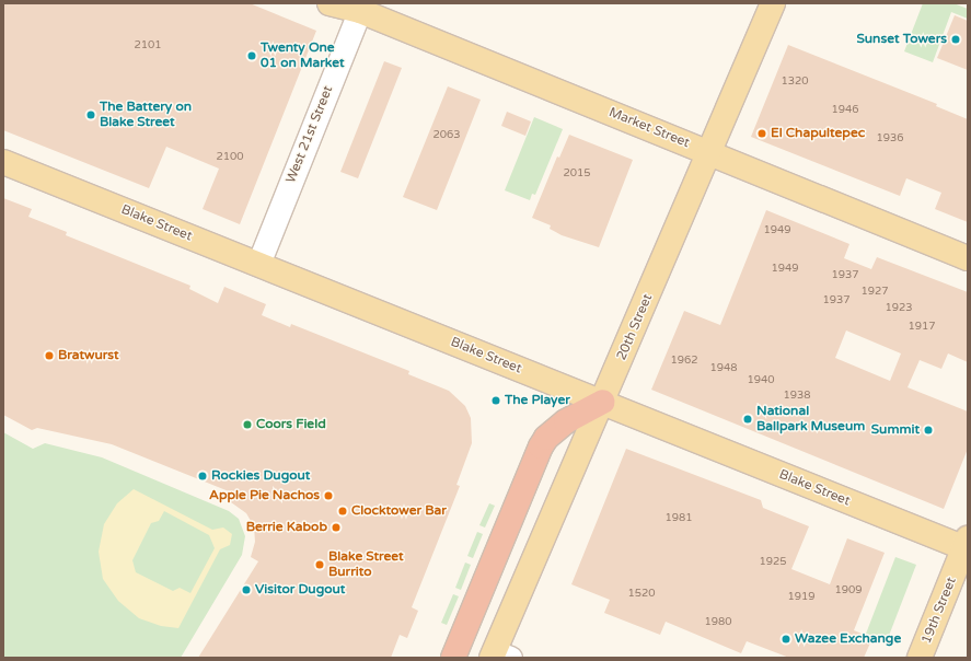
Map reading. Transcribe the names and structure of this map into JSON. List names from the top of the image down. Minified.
{"streets":{"main road":["Market Street","Blake Street","20th Street","19th Street"],"street":["West 21st Street"]},"crossings":[["Market Street","West 21st Street"],["Market Street","20th Street"],["West 21st Street","Blake Street"],["Blake Street","20th Street"],["Blake Street","19th Street"]],"places":["Sunset Towers","Twenty One 01 on Market","The Battery on Blake Street","El Chapultepec","Bratwurst","The Player","National Ballpark Museum","Coors Field","Summit","Rockies Dugout","Apple Pie Nachos","Clocktower Bar","Berrie Kabob","Blake Street Burrito","Visitor Dugout","Wazee Exchange"],"house_numbers":["2101","1320","1946","2063","1936","2100","2015","1949","1949","1937","1927","1937","1923","1917","1962","1948","1940","1938","1981","1925","1909","1520","1919","1980"]}
